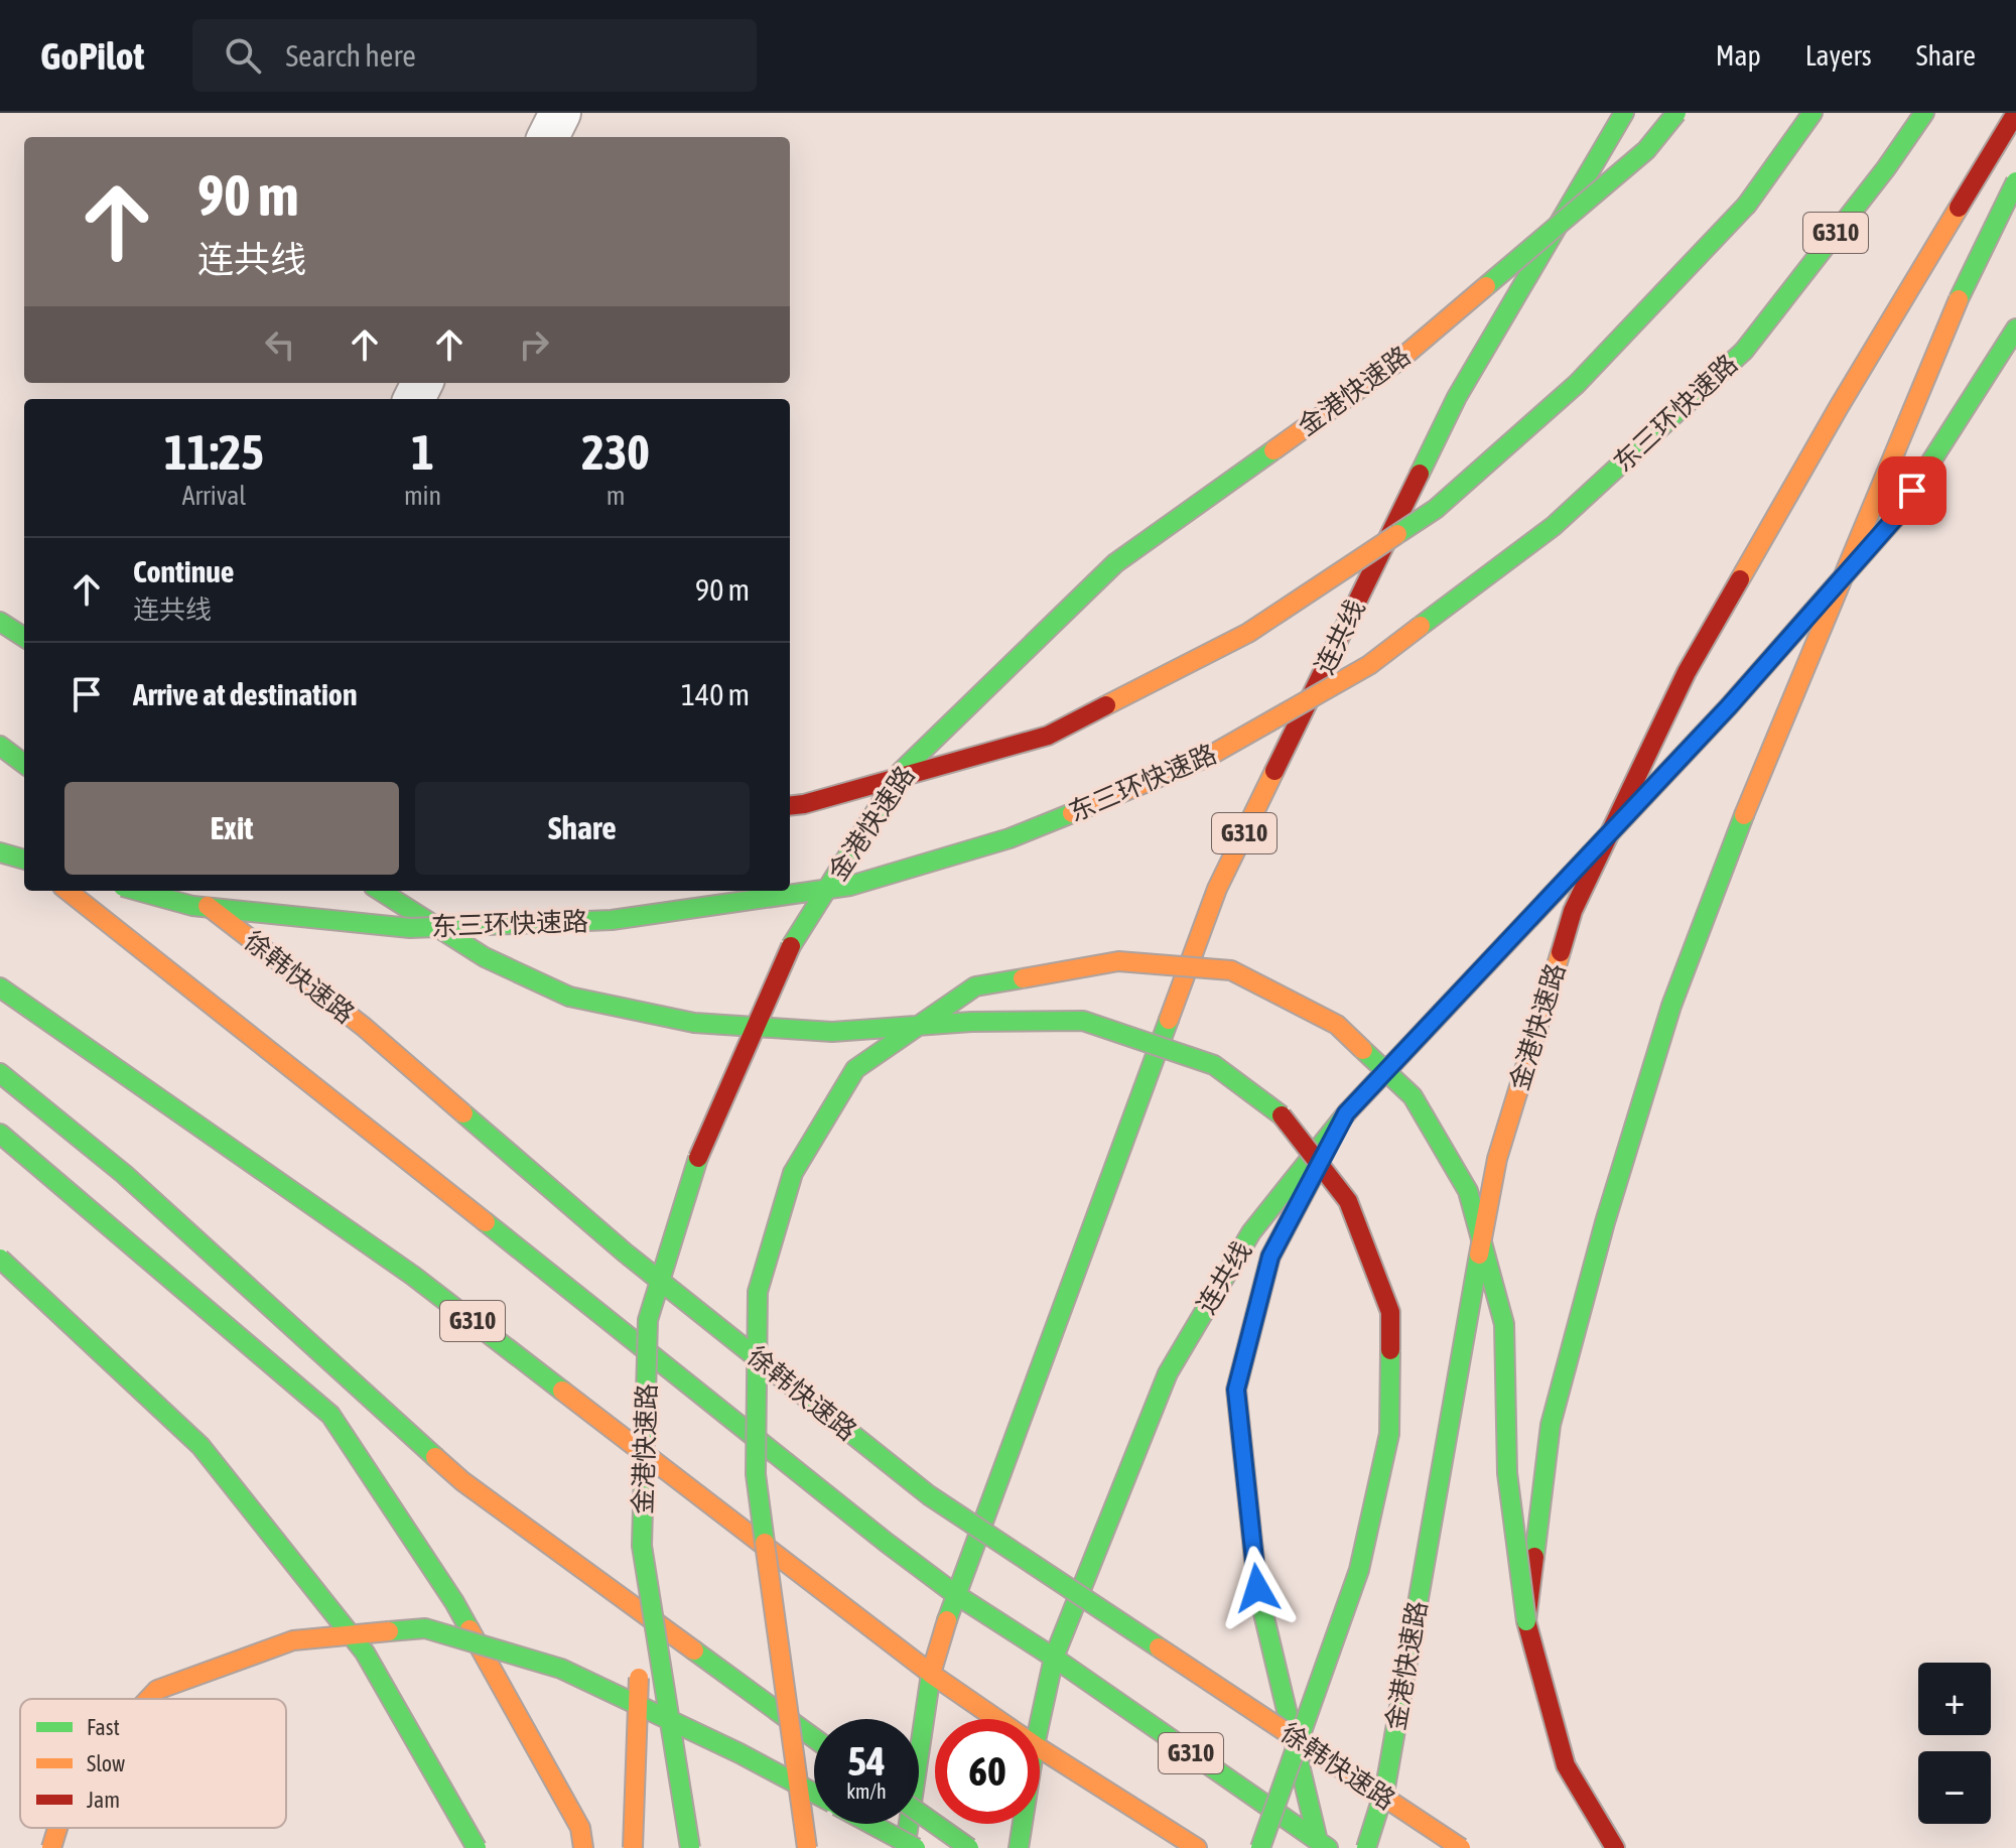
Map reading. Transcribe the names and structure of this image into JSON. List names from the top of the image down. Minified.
{"streets":{"main road":["G310","金港快速路","东三环快速路","连共线","徐韩快速路"]},"crossings":[["G310","连共线"]],"legend":["Fast","Slow","Jam"],"page":{"header":"GoPilot","search":"Search here","nav":["Map","Layers","Share"],"turn":["90 m","连共线"],"eta":["11:25","Arrival","1","min","230","m"],"list":[{"name":"Continue","note":"连共线","value":"90 m"},{"name":"Arrive at destination","value":"140 m"}],"buttons":["Exit","Share"],"map_buttons":["+","−"],"speed":"54 km/h","limit":"60"}}
